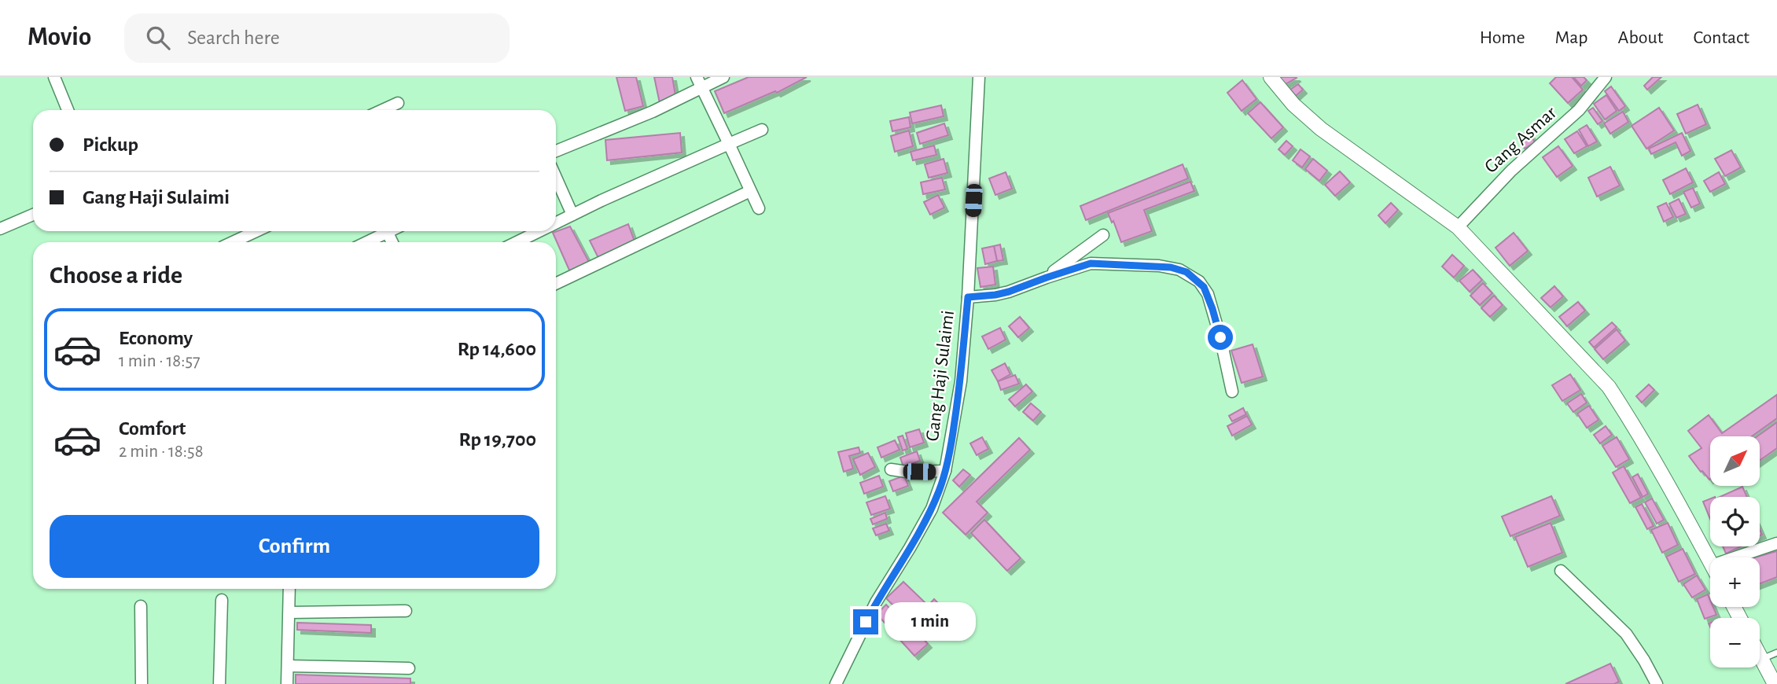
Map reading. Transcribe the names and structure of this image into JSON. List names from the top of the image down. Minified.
{"streets":{"street":["Gang Asmar","Gang Haji Sulaimi"]},"north":"top right","page":{"header":"Movio","search":"Search here","nav":["Home","Map","About","Contact"],"banner":["Pickup","Gang Haji Sulaimi"],"heading":"Choose a ride","list":[{"name":"Economy","note":"1 min · 18:57","value":"Rp 14,600"},{"name":"Comfort","note":"2 min · 18:58","value":"Rp 19,700"}],"map_buttons":["+","−"],"buttons":"Confirm","bubble":"1 min"}}
